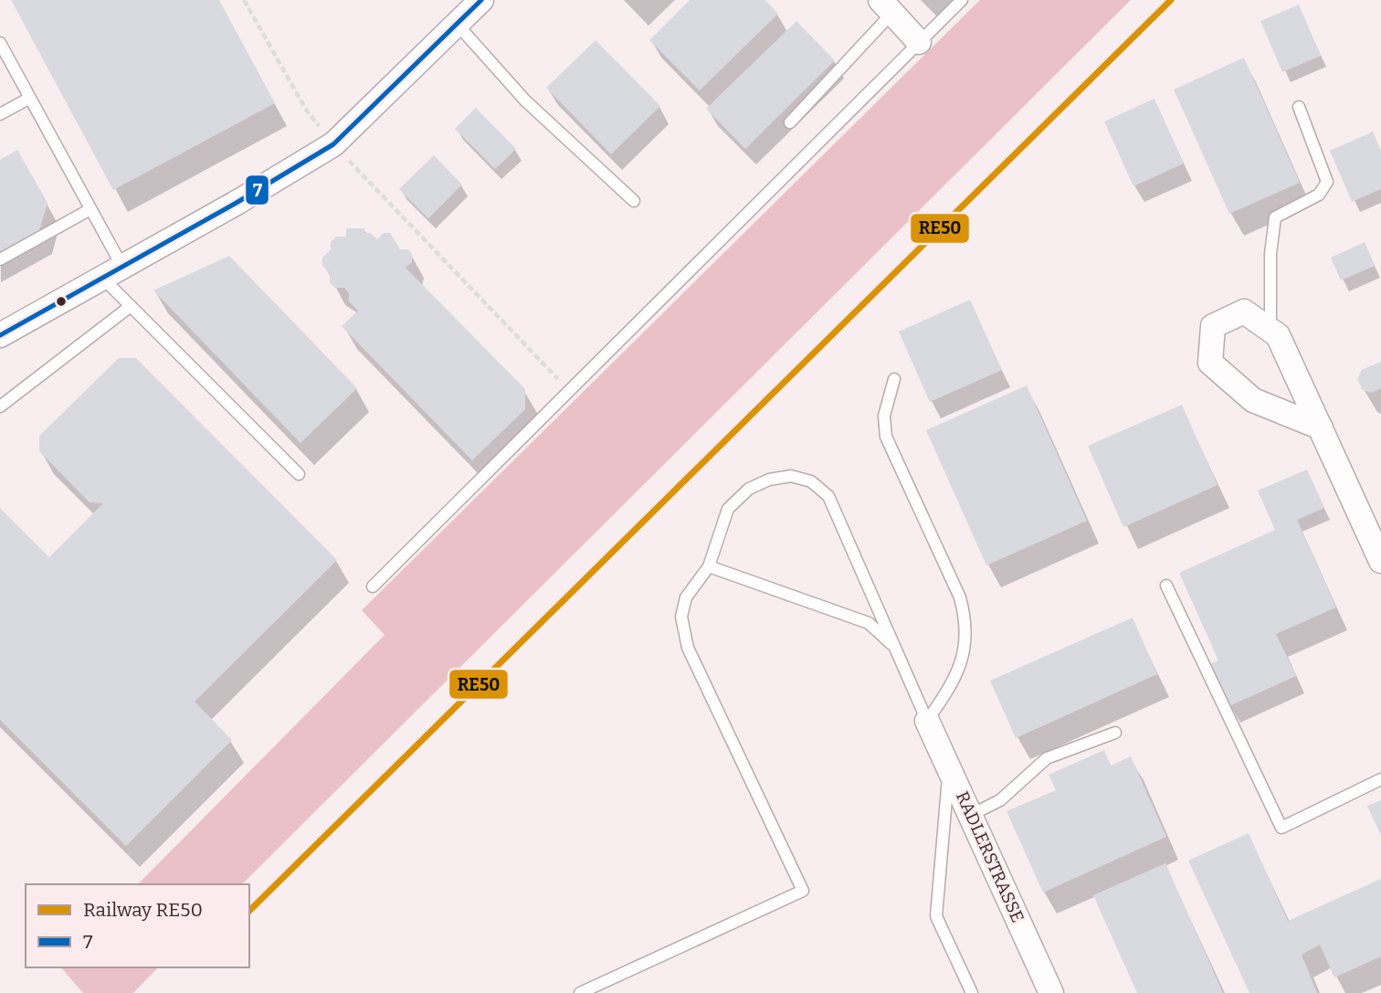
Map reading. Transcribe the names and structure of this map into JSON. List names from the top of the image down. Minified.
{"streets":{"street":["RADLERSTRASSE"]},"lines":["rail line RE50","transit line 7"],"legend":["Railway RE50","7"]}
